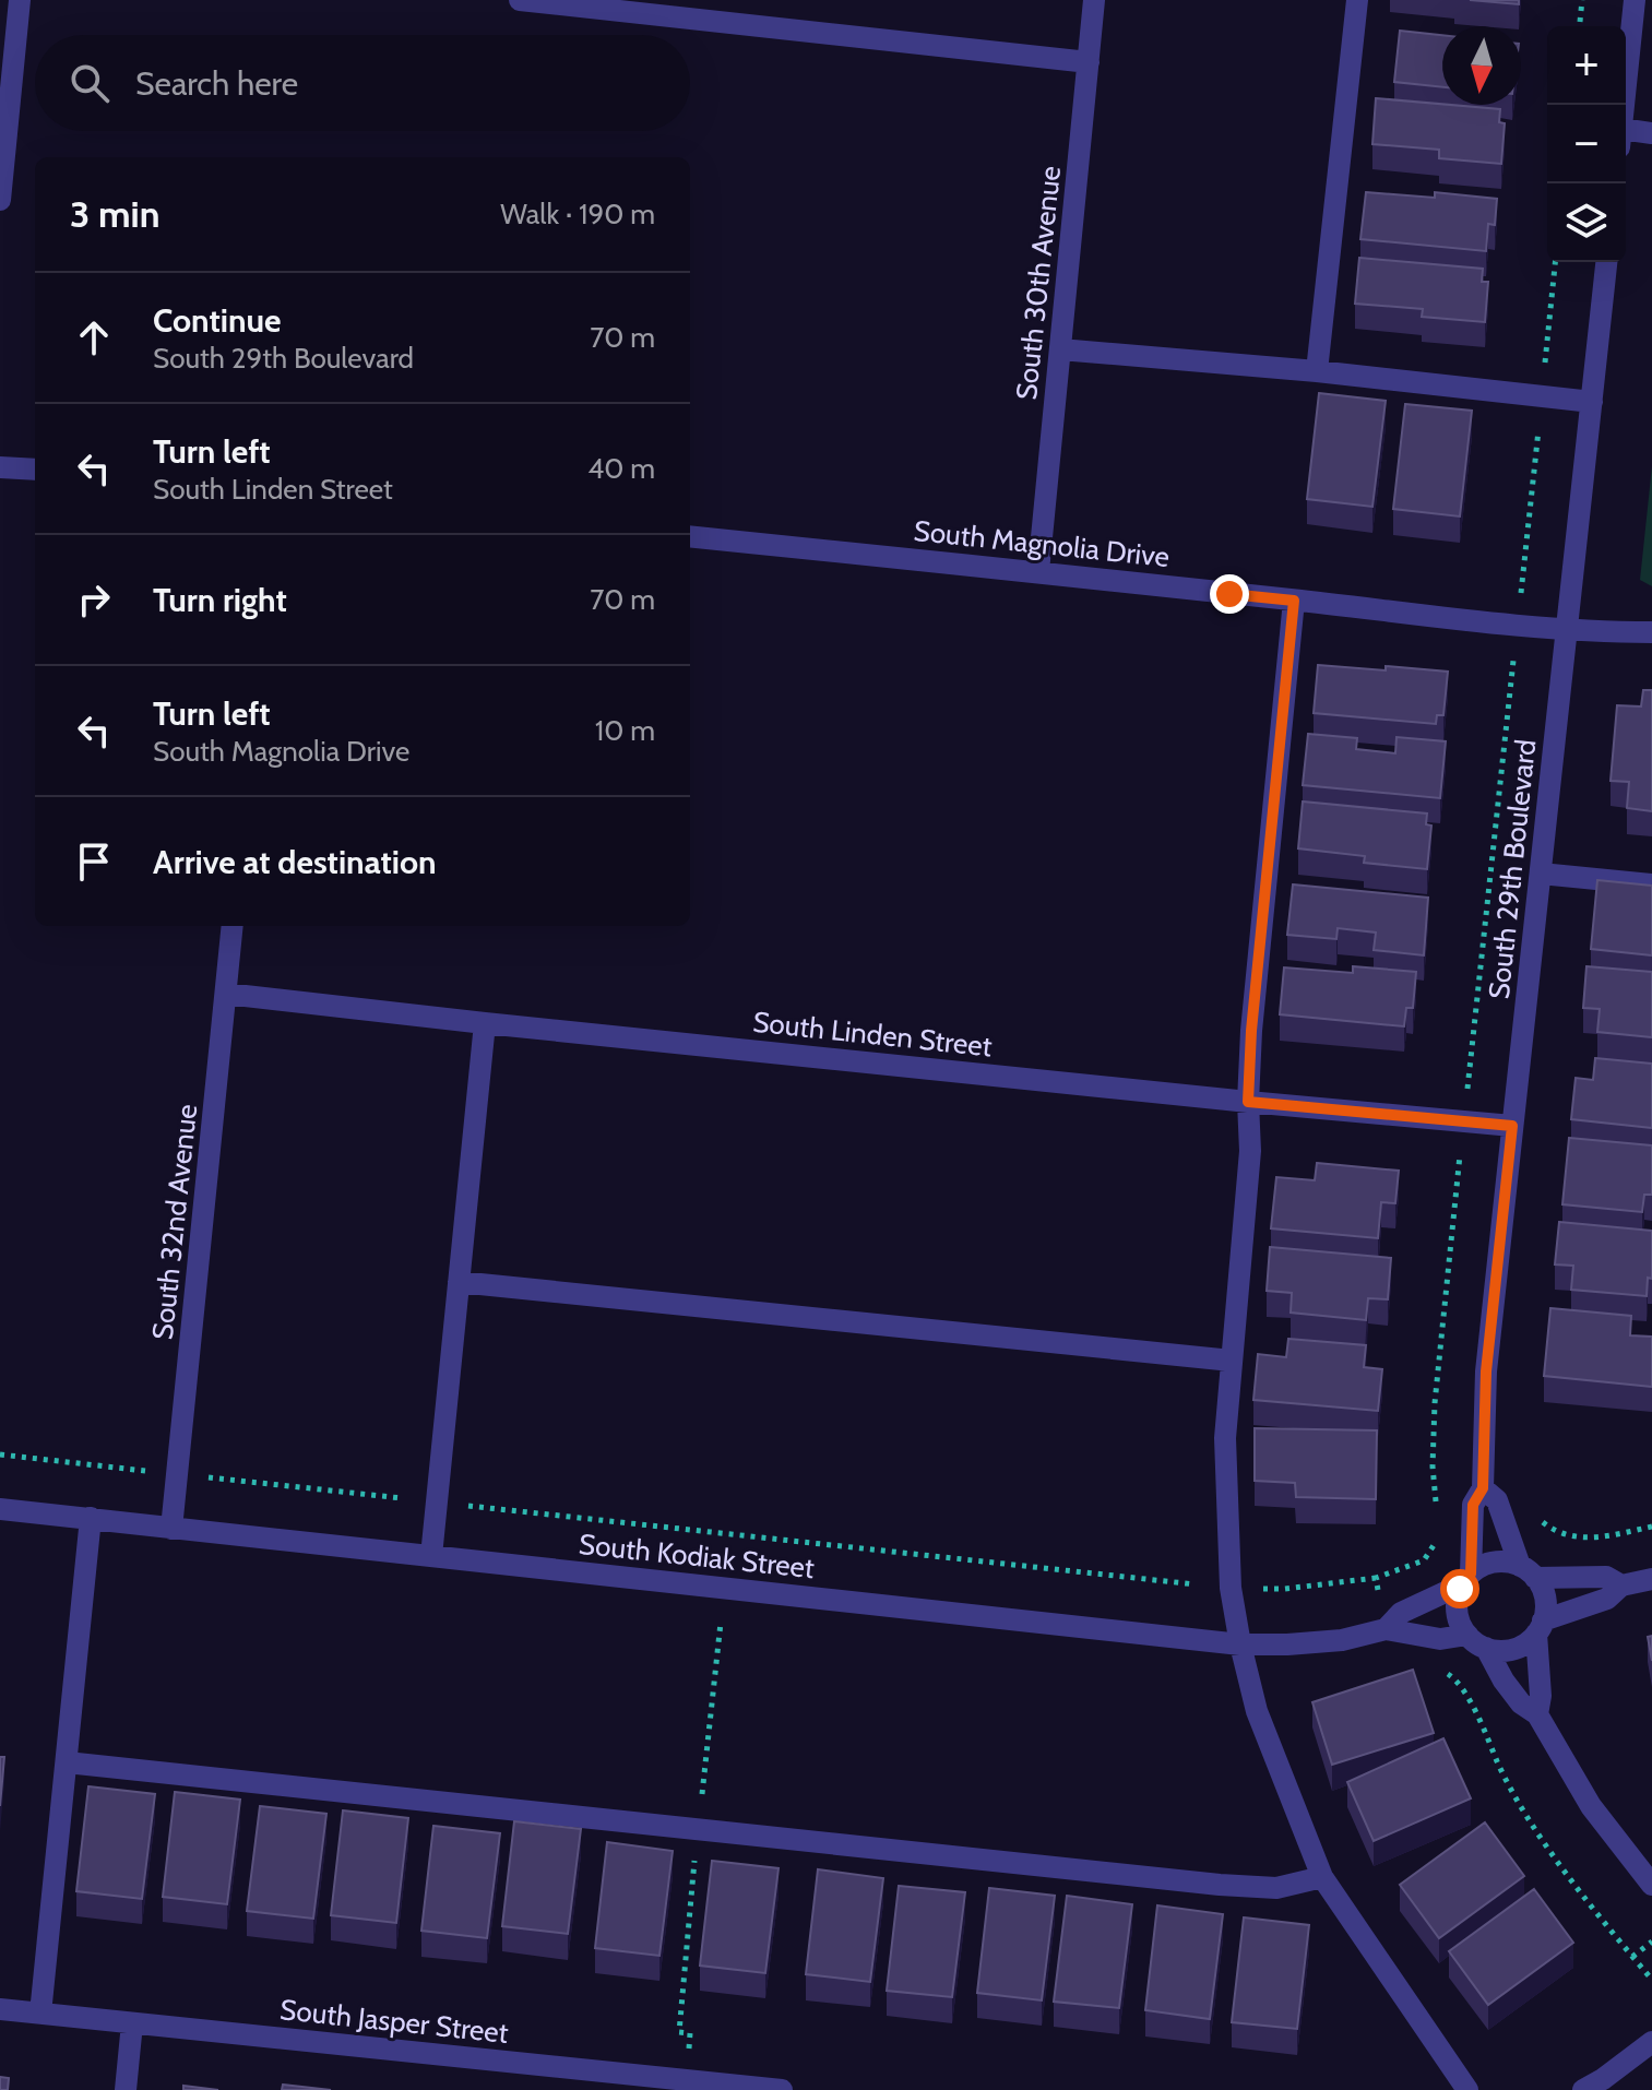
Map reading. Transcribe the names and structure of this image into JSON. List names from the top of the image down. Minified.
{"streets":{"street":["South 30th Avenue","South Magnolia Drive","South 29th Boulevard","South Linden Street","South 32nd Avenue","South Kodiak Street","South Jasper Street"]},"crossings":[["South 30th Avenue","South Magnolia Drive"],["South Magnolia Drive","South 29th Boulevard"],["South 29th Boulevard","South Linden Street"],["South 29th Boulevard","South Kodiak Street"],["South Linden Street","South 32nd Avenue"],["South 32nd Avenue","South Kodiak Street"]],"north":"bottom","page":{"map_buttons":["+","−"],"search":"Search here","heading":["3 min","Walk · 190 m"],"list":[["Continue","South 29th Boulevard","70 m"],["Turn left","South Linden Street","40 m"],["Turn right","70 m"],["Turn left","South Magnolia Drive","10 m"],"Arrive at destination"]}}
